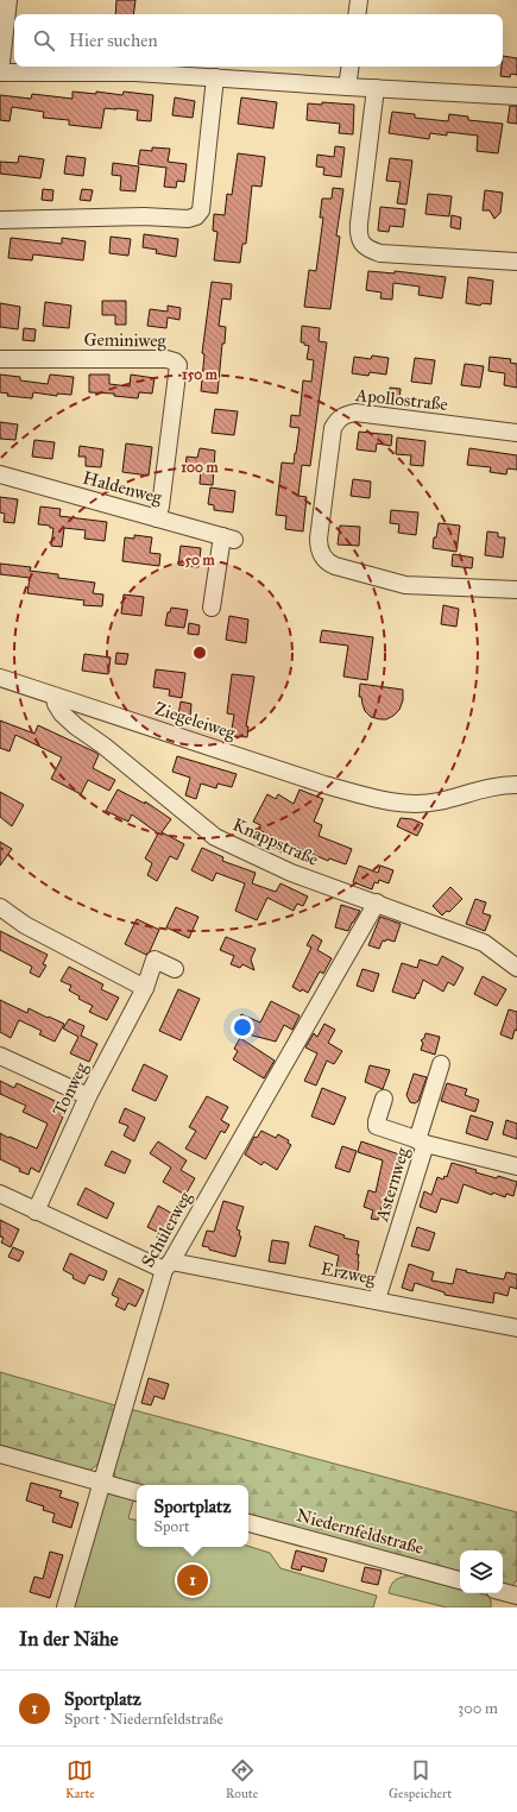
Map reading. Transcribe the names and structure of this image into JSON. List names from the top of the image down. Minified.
{"streets":{"street":["Geminiweg","Apollostraße","Haldenweg","Ziegeleiweg","Knappstraße","Tonweg","Asternweg","Schülerweg","Erzweg","Niedernfeldstraße"]},"crossings":[["Geminiweg","Haldenweg"],["Ziegeleiweg","Knappstraße"],["Knappstraße","Schülerweg"],["Tonweg","Erzweg"],["Asternweg","Erzweg"],["Schülerweg","Erzweg"]],"page":{"search":"Hier suchen","popup":["Sportplatz","Sport"],"pins":"1","heading":"In der Nähe","list":[{"mark":"1","name":"Sportplatz","note":"Sport · Niedernfeldstraße","value":"300 m"}],"nav":["Karte","Route","Gespeichert"]},"rings":["150 m","100 m","50 m"]}
